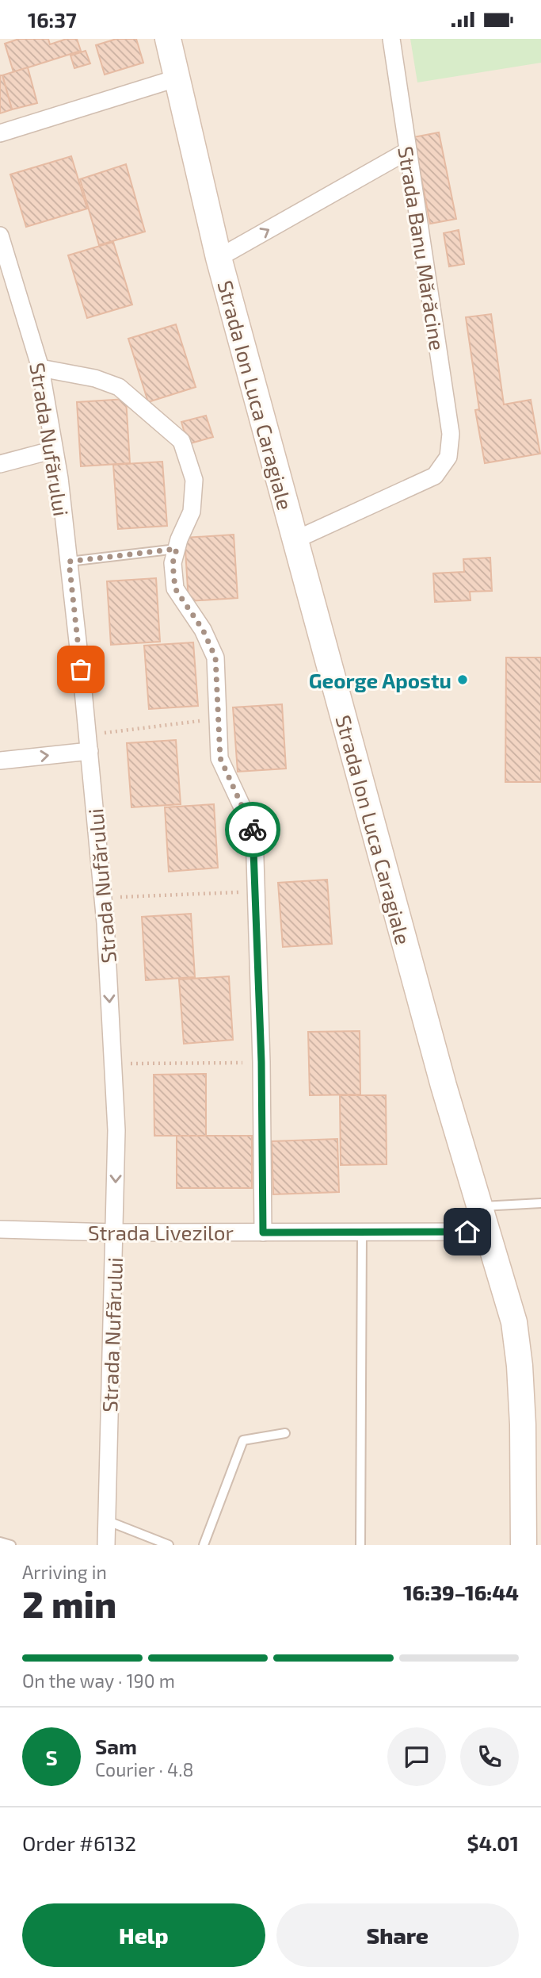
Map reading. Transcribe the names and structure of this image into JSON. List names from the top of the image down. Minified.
{"streets":{"main road":["Strada Ion Luca Caragiale"],"street":["Strada Banu Mărăcine","Strada Nufărului","Strada Livezilor"]},"crossings":[["Strada Banu Mărăcine","Strada Ion Luca Caragiale"],["Strada Ion Luca Caragiale","Strada Livezilor"],["Strada Nufărului","Strada Livezilor"]],"places":["George Apostu"],"page":{"status":"16:37","heading":["2 min","Arriving in","16:39–16:44"],"panel":["Sam","Courier · 4.8","Order #6132","$4.01"],"bar":"On the way · 190 m","round":"S","buttons":["Help","Share"]}}
